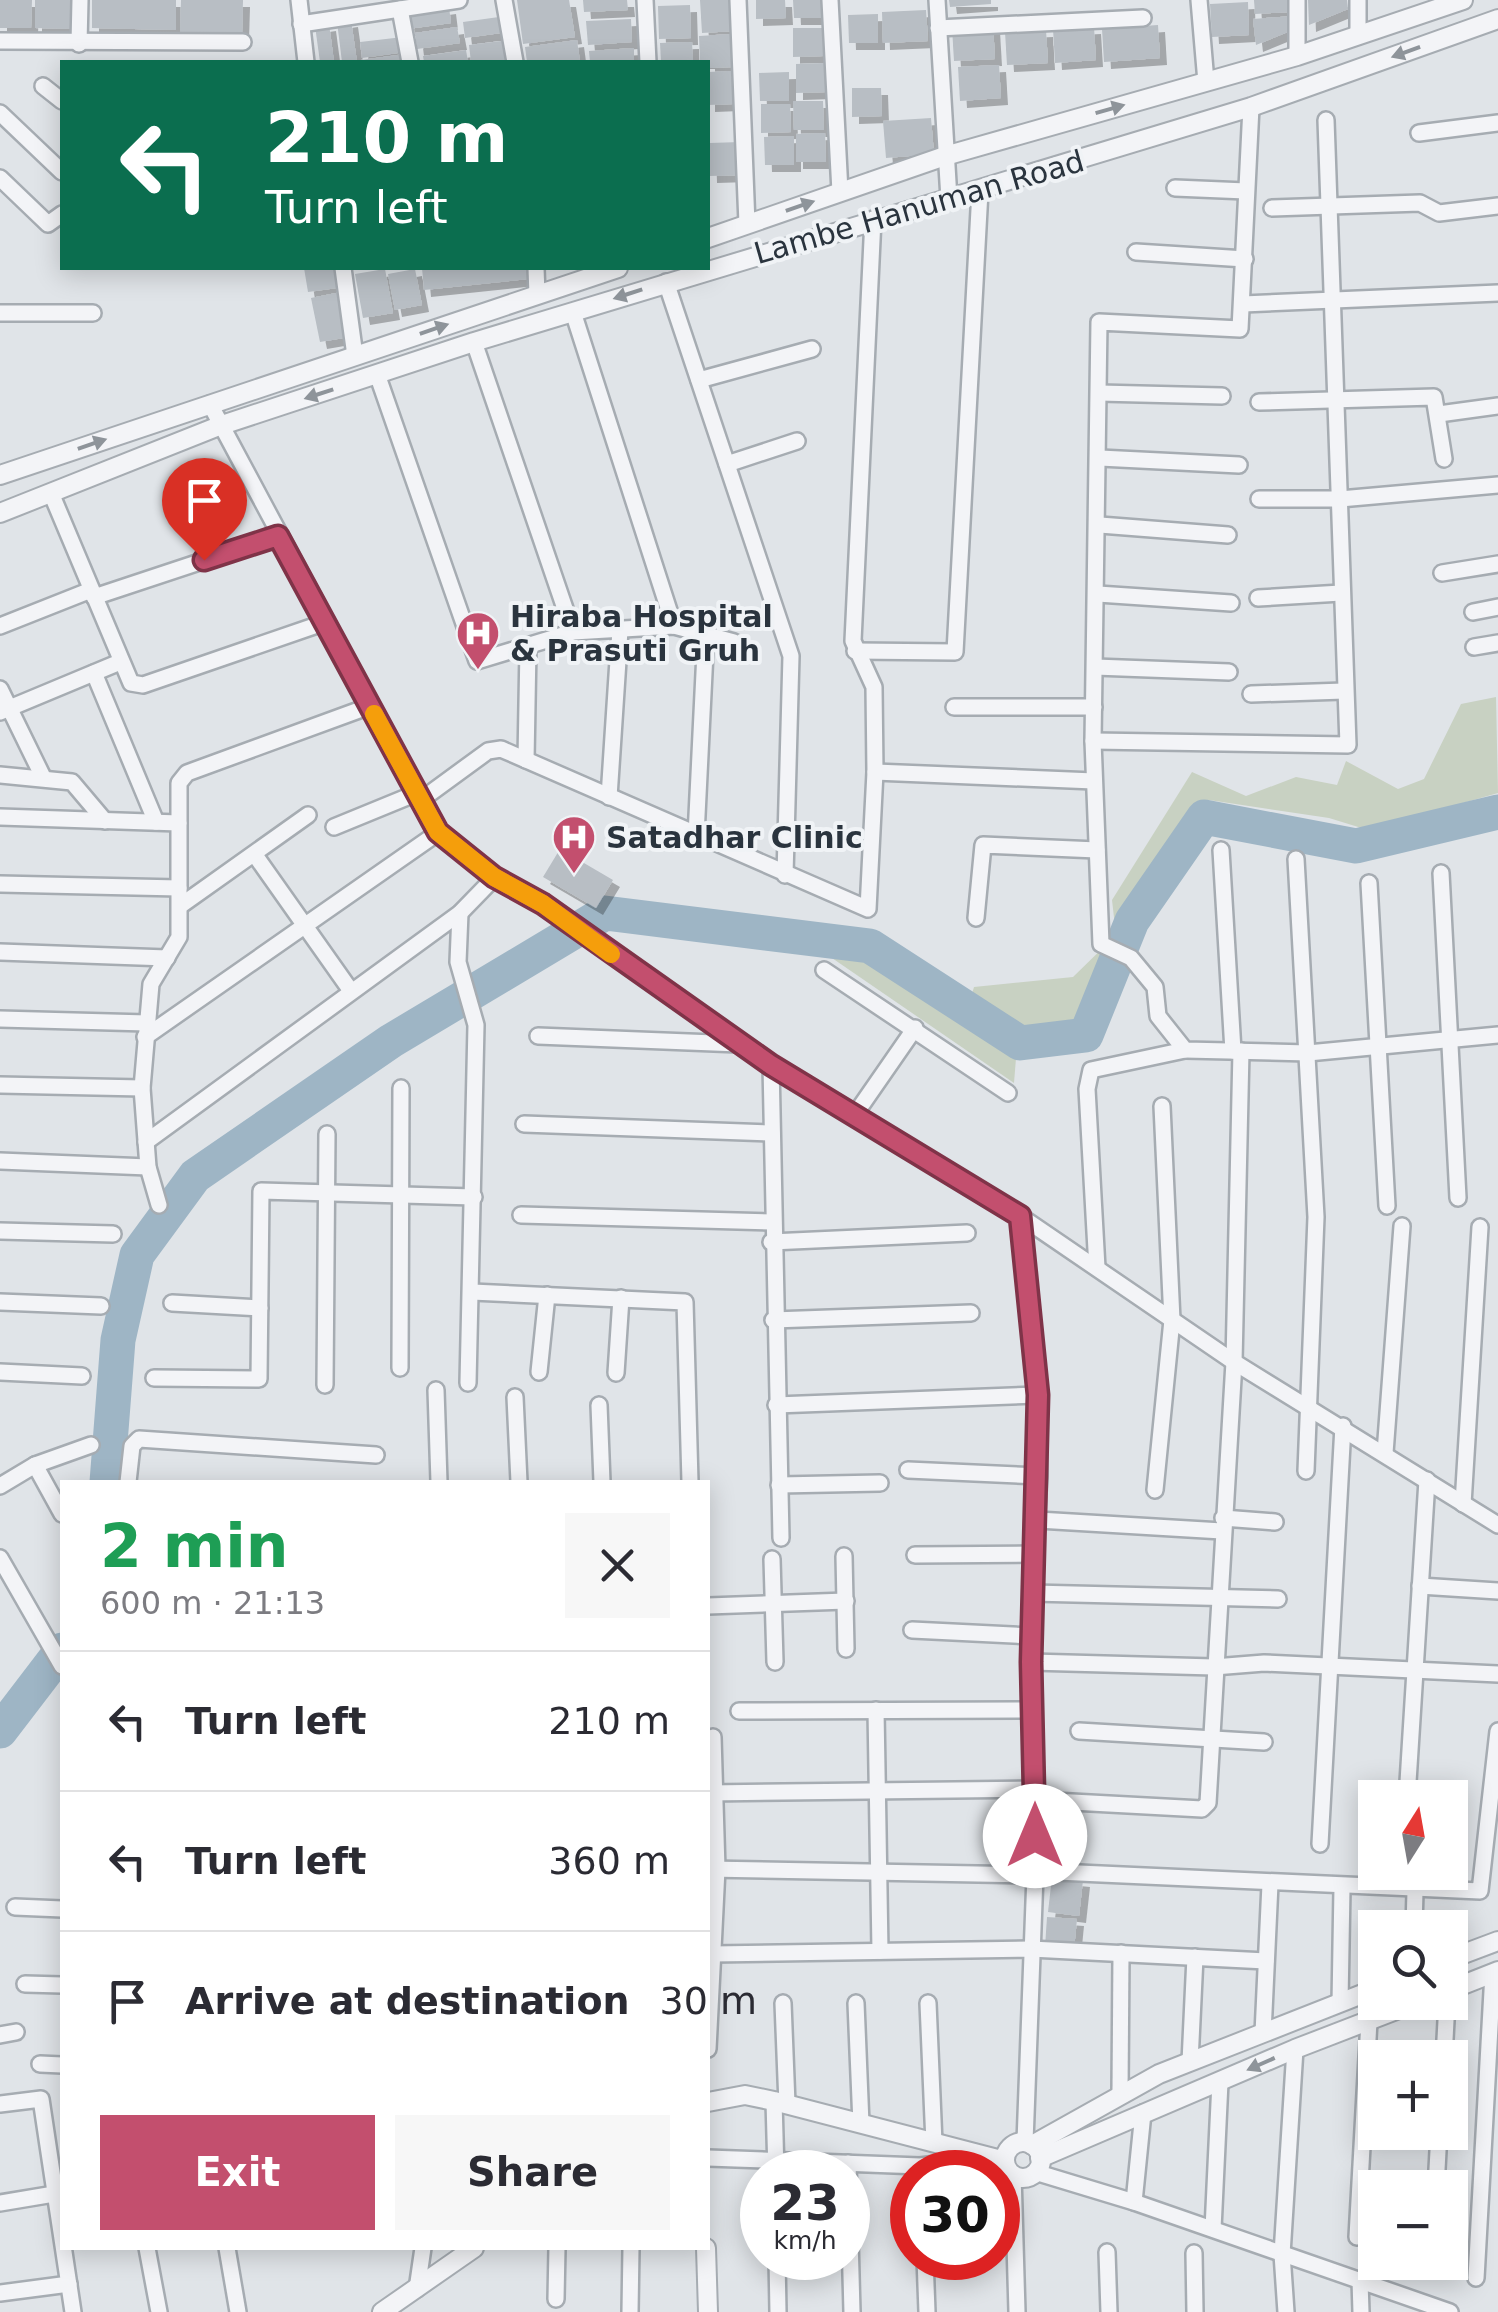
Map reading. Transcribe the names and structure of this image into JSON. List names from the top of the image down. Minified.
{"streets":{"street":["Lambe Hanuman Road"]},"places":{"hospital":["Hiraba Hospital & Prasuti Gruh","Satadhar Clinic"]},"north":"top","page":{"turn":["210 m","Turn left"],"heading":["2 min","600 m · 21:13"],"list":[{"name":"Turn left","value":"210 m"},{"name":"Turn left","value":"360 m"},{"name":"Arrive at destination","value":"30 m"}],"map_buttons":["+","−"],"buttons":["Exit","Share"],"speed":"23 km/h","limit":"30"}}
